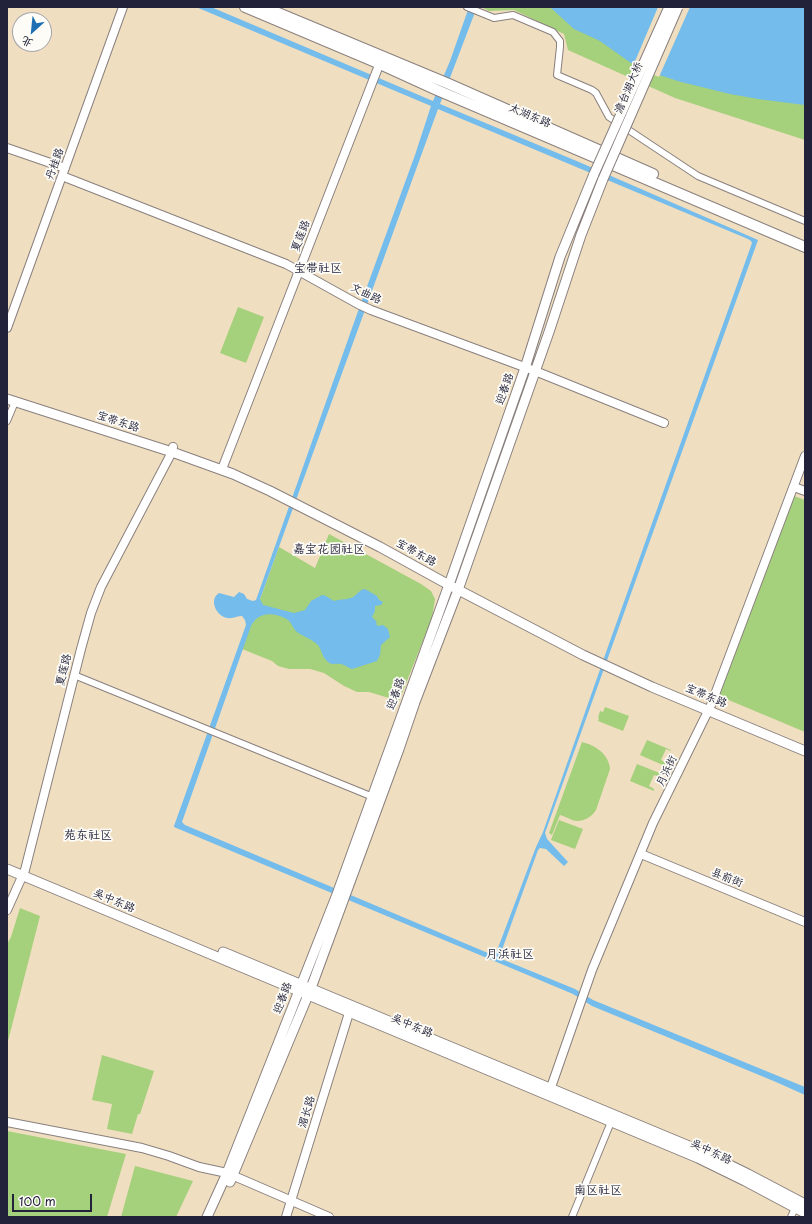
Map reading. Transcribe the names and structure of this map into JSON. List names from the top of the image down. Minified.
{"streets":{"main road":["澹台湖大桥","太湖东路","迎春路","宝带东路","吴中东路"],"street":["丹桂路","夏莲路","文曲路","月浜街","县前街","湄长路"]},"crossings":[["澹台湖大桥","迎春路"],["太湖东路","夏莲路"],["丹桂路","文曲路"],["夏莲路","文曲路"],["夏莲路","宝带东路"],["夏莲路","吴中东路"],["文曲路","迎春路"],["迎春路","宝带东路"],["迎春路","吴中东路"],["宝带东路","月浜街"],["月浜街","县前街"],["月浜街","吴中东路"],["吴中东路","湄长路"]],"districts":["宝带社区","嘉宝花园社区","苑东社区","月浜社区","南区社区"],"scale_bar":"100 m","north":"bottom left"}
